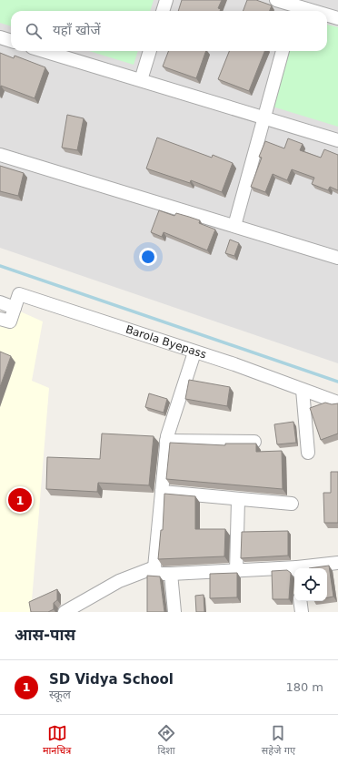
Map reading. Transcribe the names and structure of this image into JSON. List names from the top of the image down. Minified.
{"streets":{"street":["Barola Byepass"]},"page":{"search":"यहाँ खोजें","pins":"1","heading":"आस-पास","list":[{"mark":"1","name":"SD Vidya School","note":"स्कूल","value":"180 m"}],"nav":["मानचित्र","दिशा","सहेजे गए"]}}
